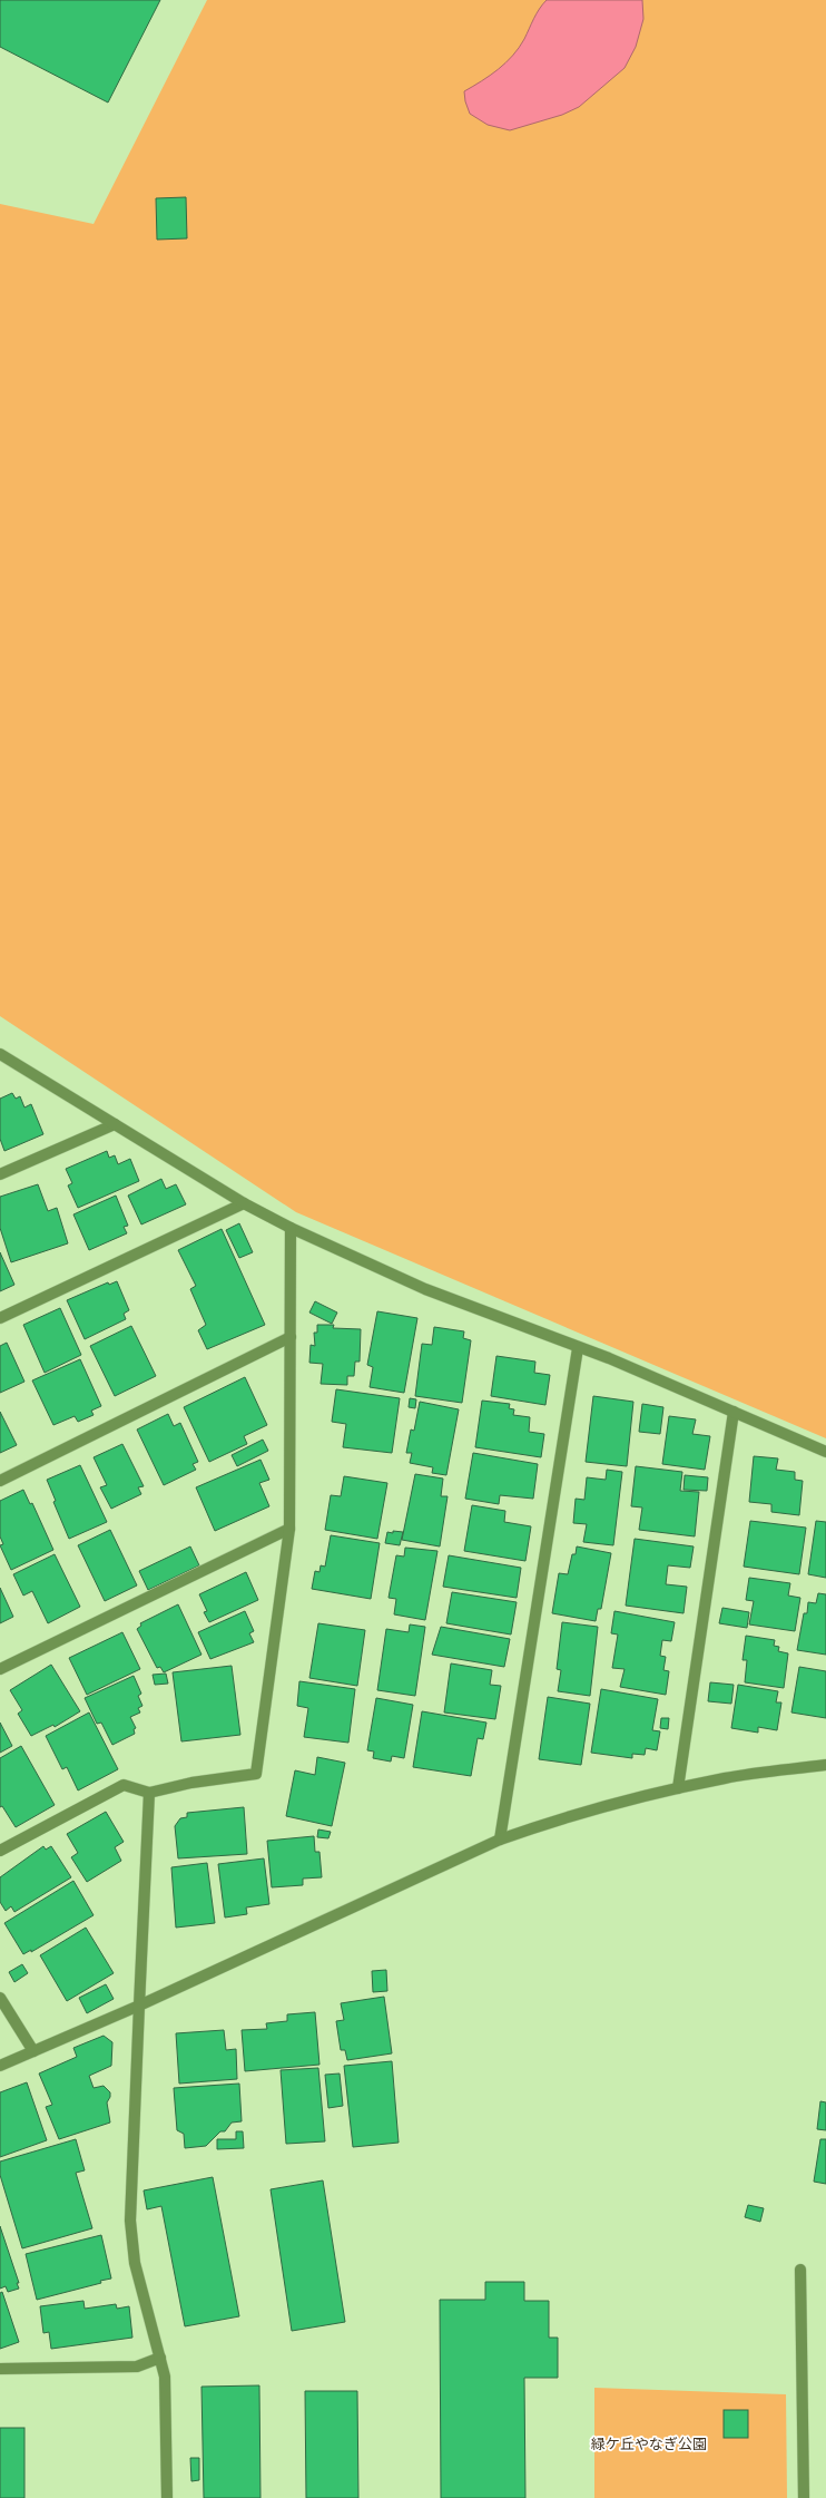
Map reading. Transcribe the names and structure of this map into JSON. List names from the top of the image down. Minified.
{"parks":["緑ケ丘やなぎ公園"]}
